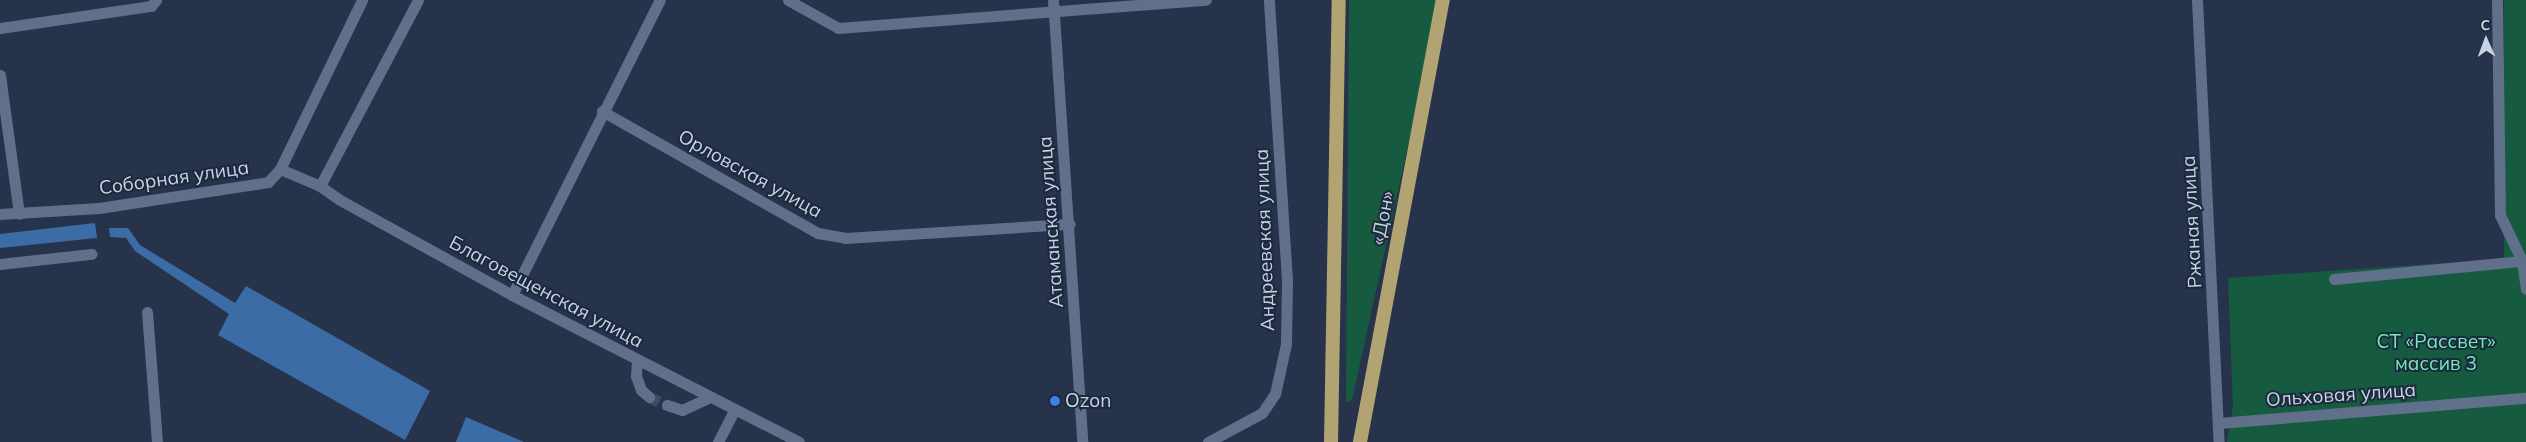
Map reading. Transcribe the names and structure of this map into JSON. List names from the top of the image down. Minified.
{"streets":{"highway":["«Дон»"],"street":["Орловская улица","Соборная улица","Атаманская улица","Ржаная улица","Андреевская улица","Благовещенская улица","Ольховая улица"]},"crossings":[["Орловская улица","Атаманская улица"],["Соборная улица","Благовещенская улица"],["Ржаная улица","Ольховая улица"]],"parks":["СТ «Рассвет» массив 3"],"places":["Ozon"],"north":"top"}
